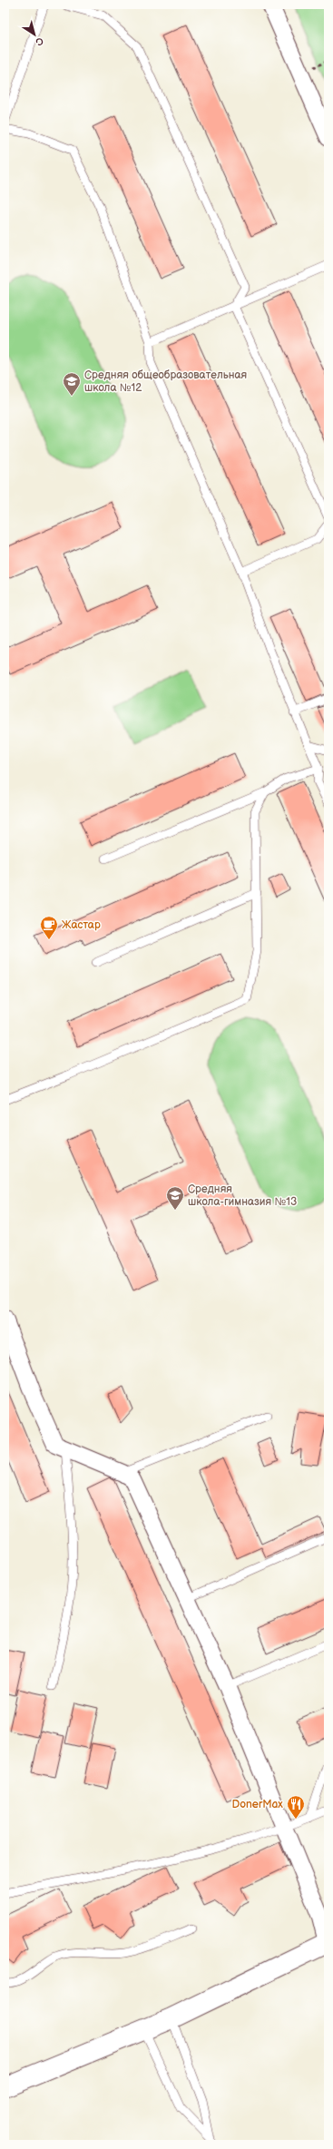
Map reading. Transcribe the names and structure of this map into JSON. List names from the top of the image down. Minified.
{"places":{"school or university":["Средняя общеобразовательная школа №12","Средняя школа-гимназия №13"],"cafe":["Жастар"],"restaurant":["DonerMax"]},"north":"bottom right"}
